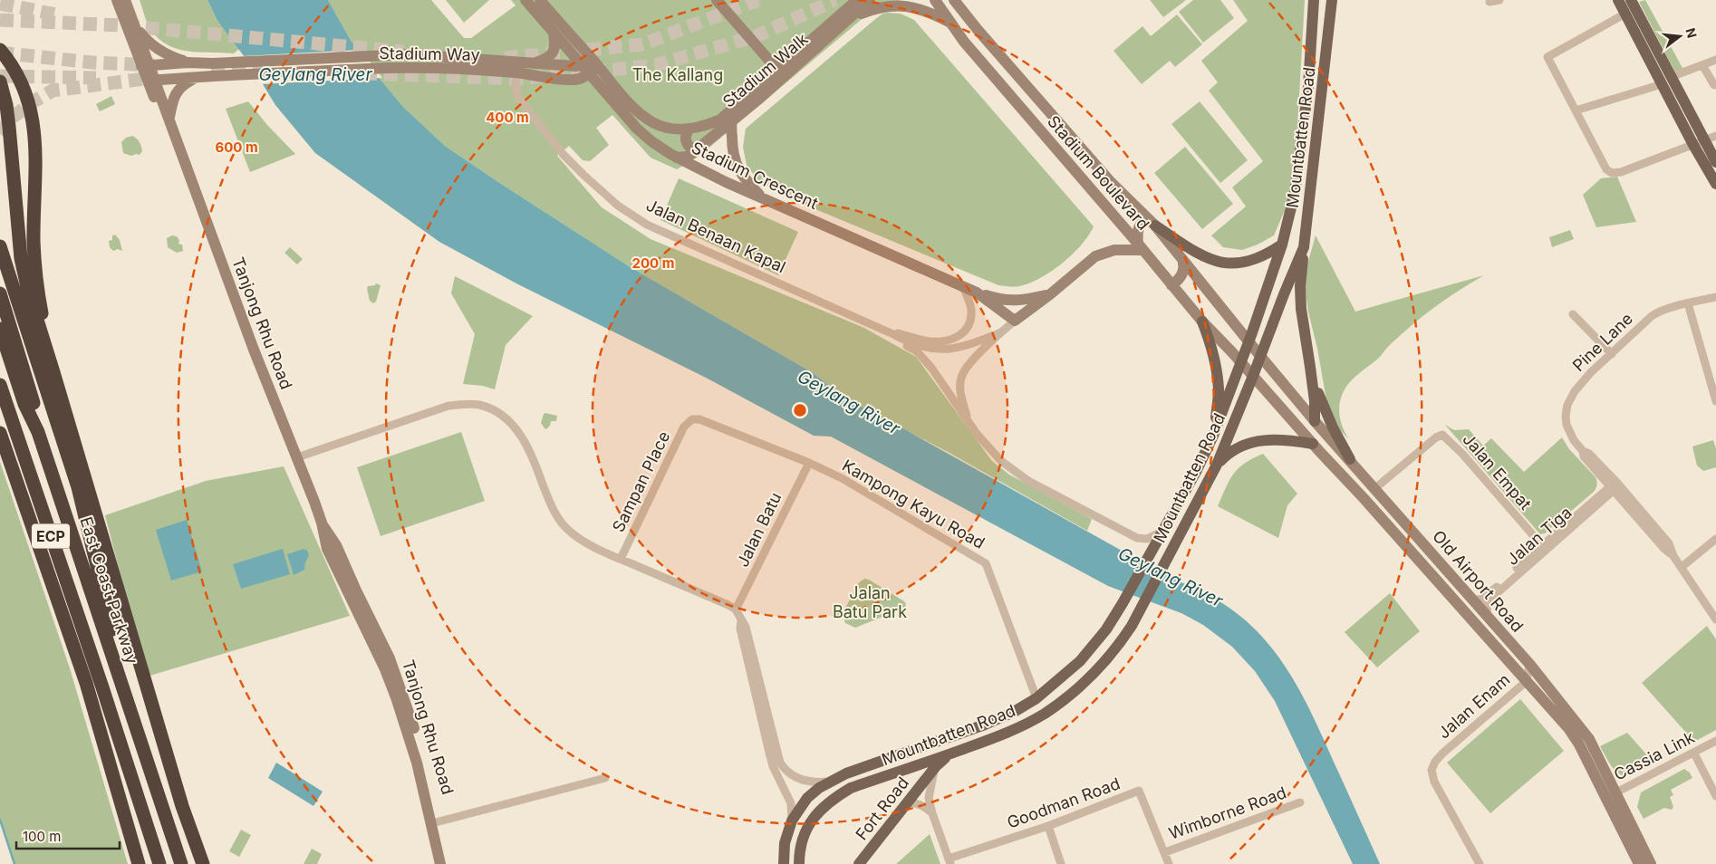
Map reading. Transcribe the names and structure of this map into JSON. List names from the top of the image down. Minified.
{"streets":{"highway":["ECP","East Coast Parkway"],"main road":["Mountbatten Road","Fort Road"],"street":["Stadium Way","Stadium Walk","Stadium Boulevard","Stadium Crescent","Jalan Benaan Kapal","Tanjong Rhu Road","Pine Lane","Jalan Empat","Sampan Place","Kampong Kayu Road","Jalan Batu","Jalan Tiga","Old Airport Road","Jalan Enam","Cassia Link","Goodman Road","Wimborne Road"]},"crossings":[["Stadium Way","Stadium Walk"],["Stadium Way","Stadium Crescent"],["Stadium Way","Jalan Benaan Kapal"],["Stadium Way","Tanjong Rhu Road"],["Stadium Walk","Stadium Crescent"],["Mountbatten Road","Stadium Boulevard"],["Mountbatten Road","Jalan Benaan Kapal"],["Mountbatten Road","Kampong Kayu Road"],["Mountbatten Road","Old Airport Road"],["Mountbatten Road","Fort Road"],["Stadium Boulevard","Old Airport Road"],["Stadium Crescent","Jalan Benaan Kapal"],["Pine Lane","Jalan Tiga"],["Jalan Empat","Jalan Tiga"],["Jalan Empat","Old Airport Road"],["Sampan Place","Kampong Kayu Road"],["Kampong Kayu Road","Jalan Batu"],["Jalan Tiga","Old Airport Road"],["Old Airport Road","Jalan Enam"],["Old Airport Road","Cassia Link"],["Goodman Road","Wimborne Road"]],"water":["Geylang River"],"parks":["The Kallang","Jalan Batu Park"],"scale_bar":"100 m","north":"right","rings":["400 m","600 m","200 m"]}
